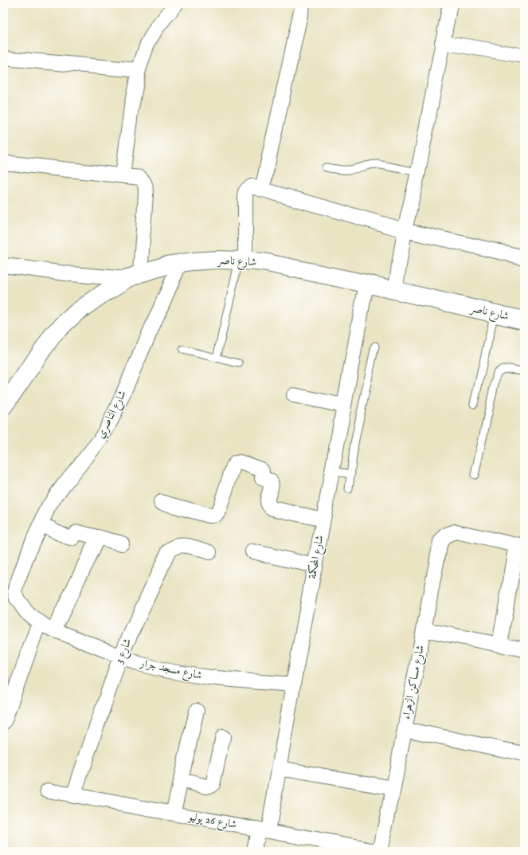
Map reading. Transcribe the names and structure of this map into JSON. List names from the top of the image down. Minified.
{"streets":{"street":["شارع ناصر","شارع الناصري","شارع المحكمة","شارع 3","شارع مسجد جرار","شارع مساكن الزهراء","شارع 26 يوليو"]},"crossings":[["شارع ناصر","شارع الناصري"],["شارع ناصر","شارع المحكمة"],["شارع الناصري","شارع مسجد جرار"],["شارع المحكمة","شارع مسجد جرار"],["شارع المحكمة","شارع 26 يوليو"],["شارع 3","شارع مسجد جرار"],["شارع 3","شارع 26 يوليو"]]}
